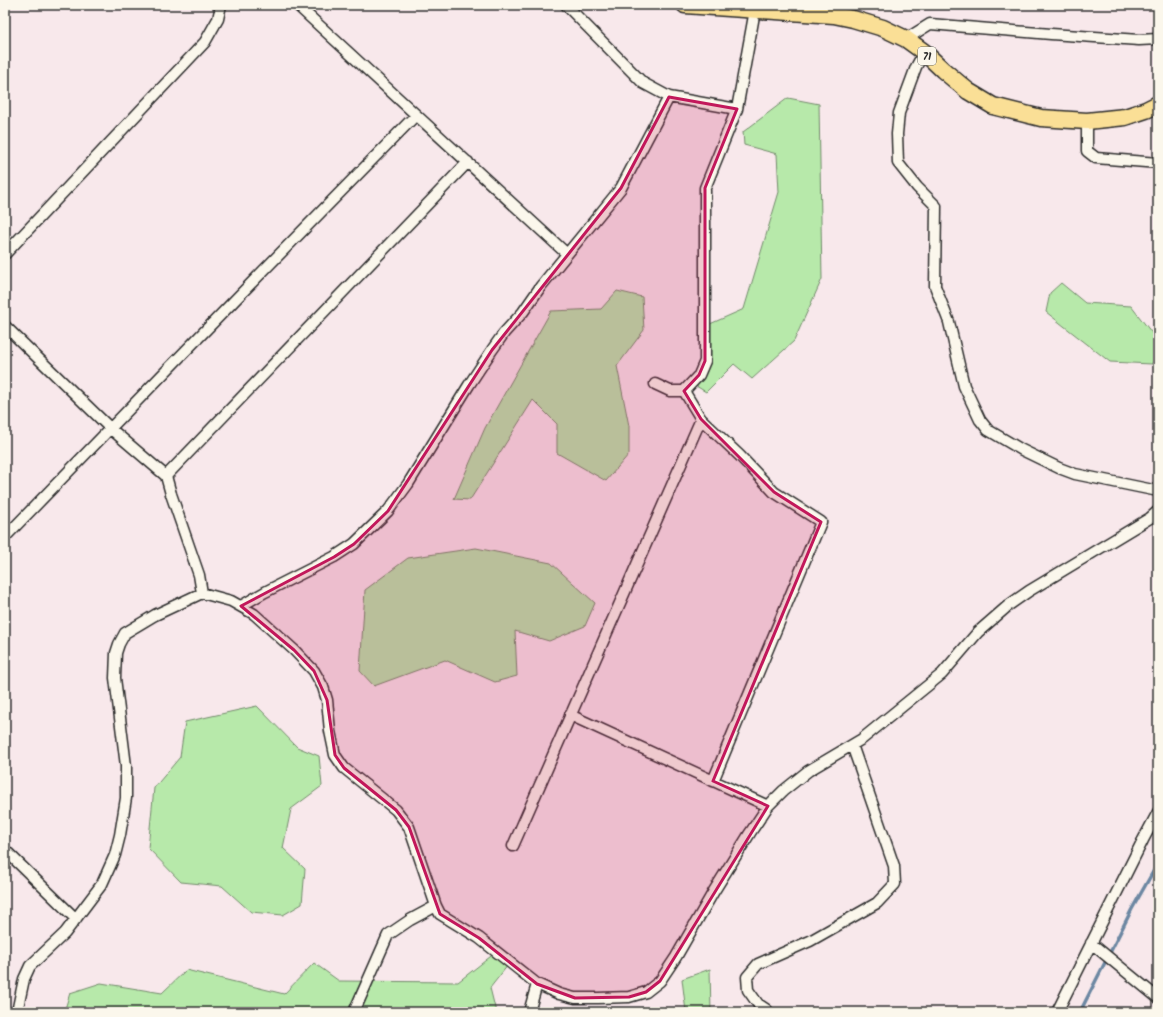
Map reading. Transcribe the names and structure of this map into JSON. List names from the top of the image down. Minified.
{"streets":{"main road":["71"]}}
